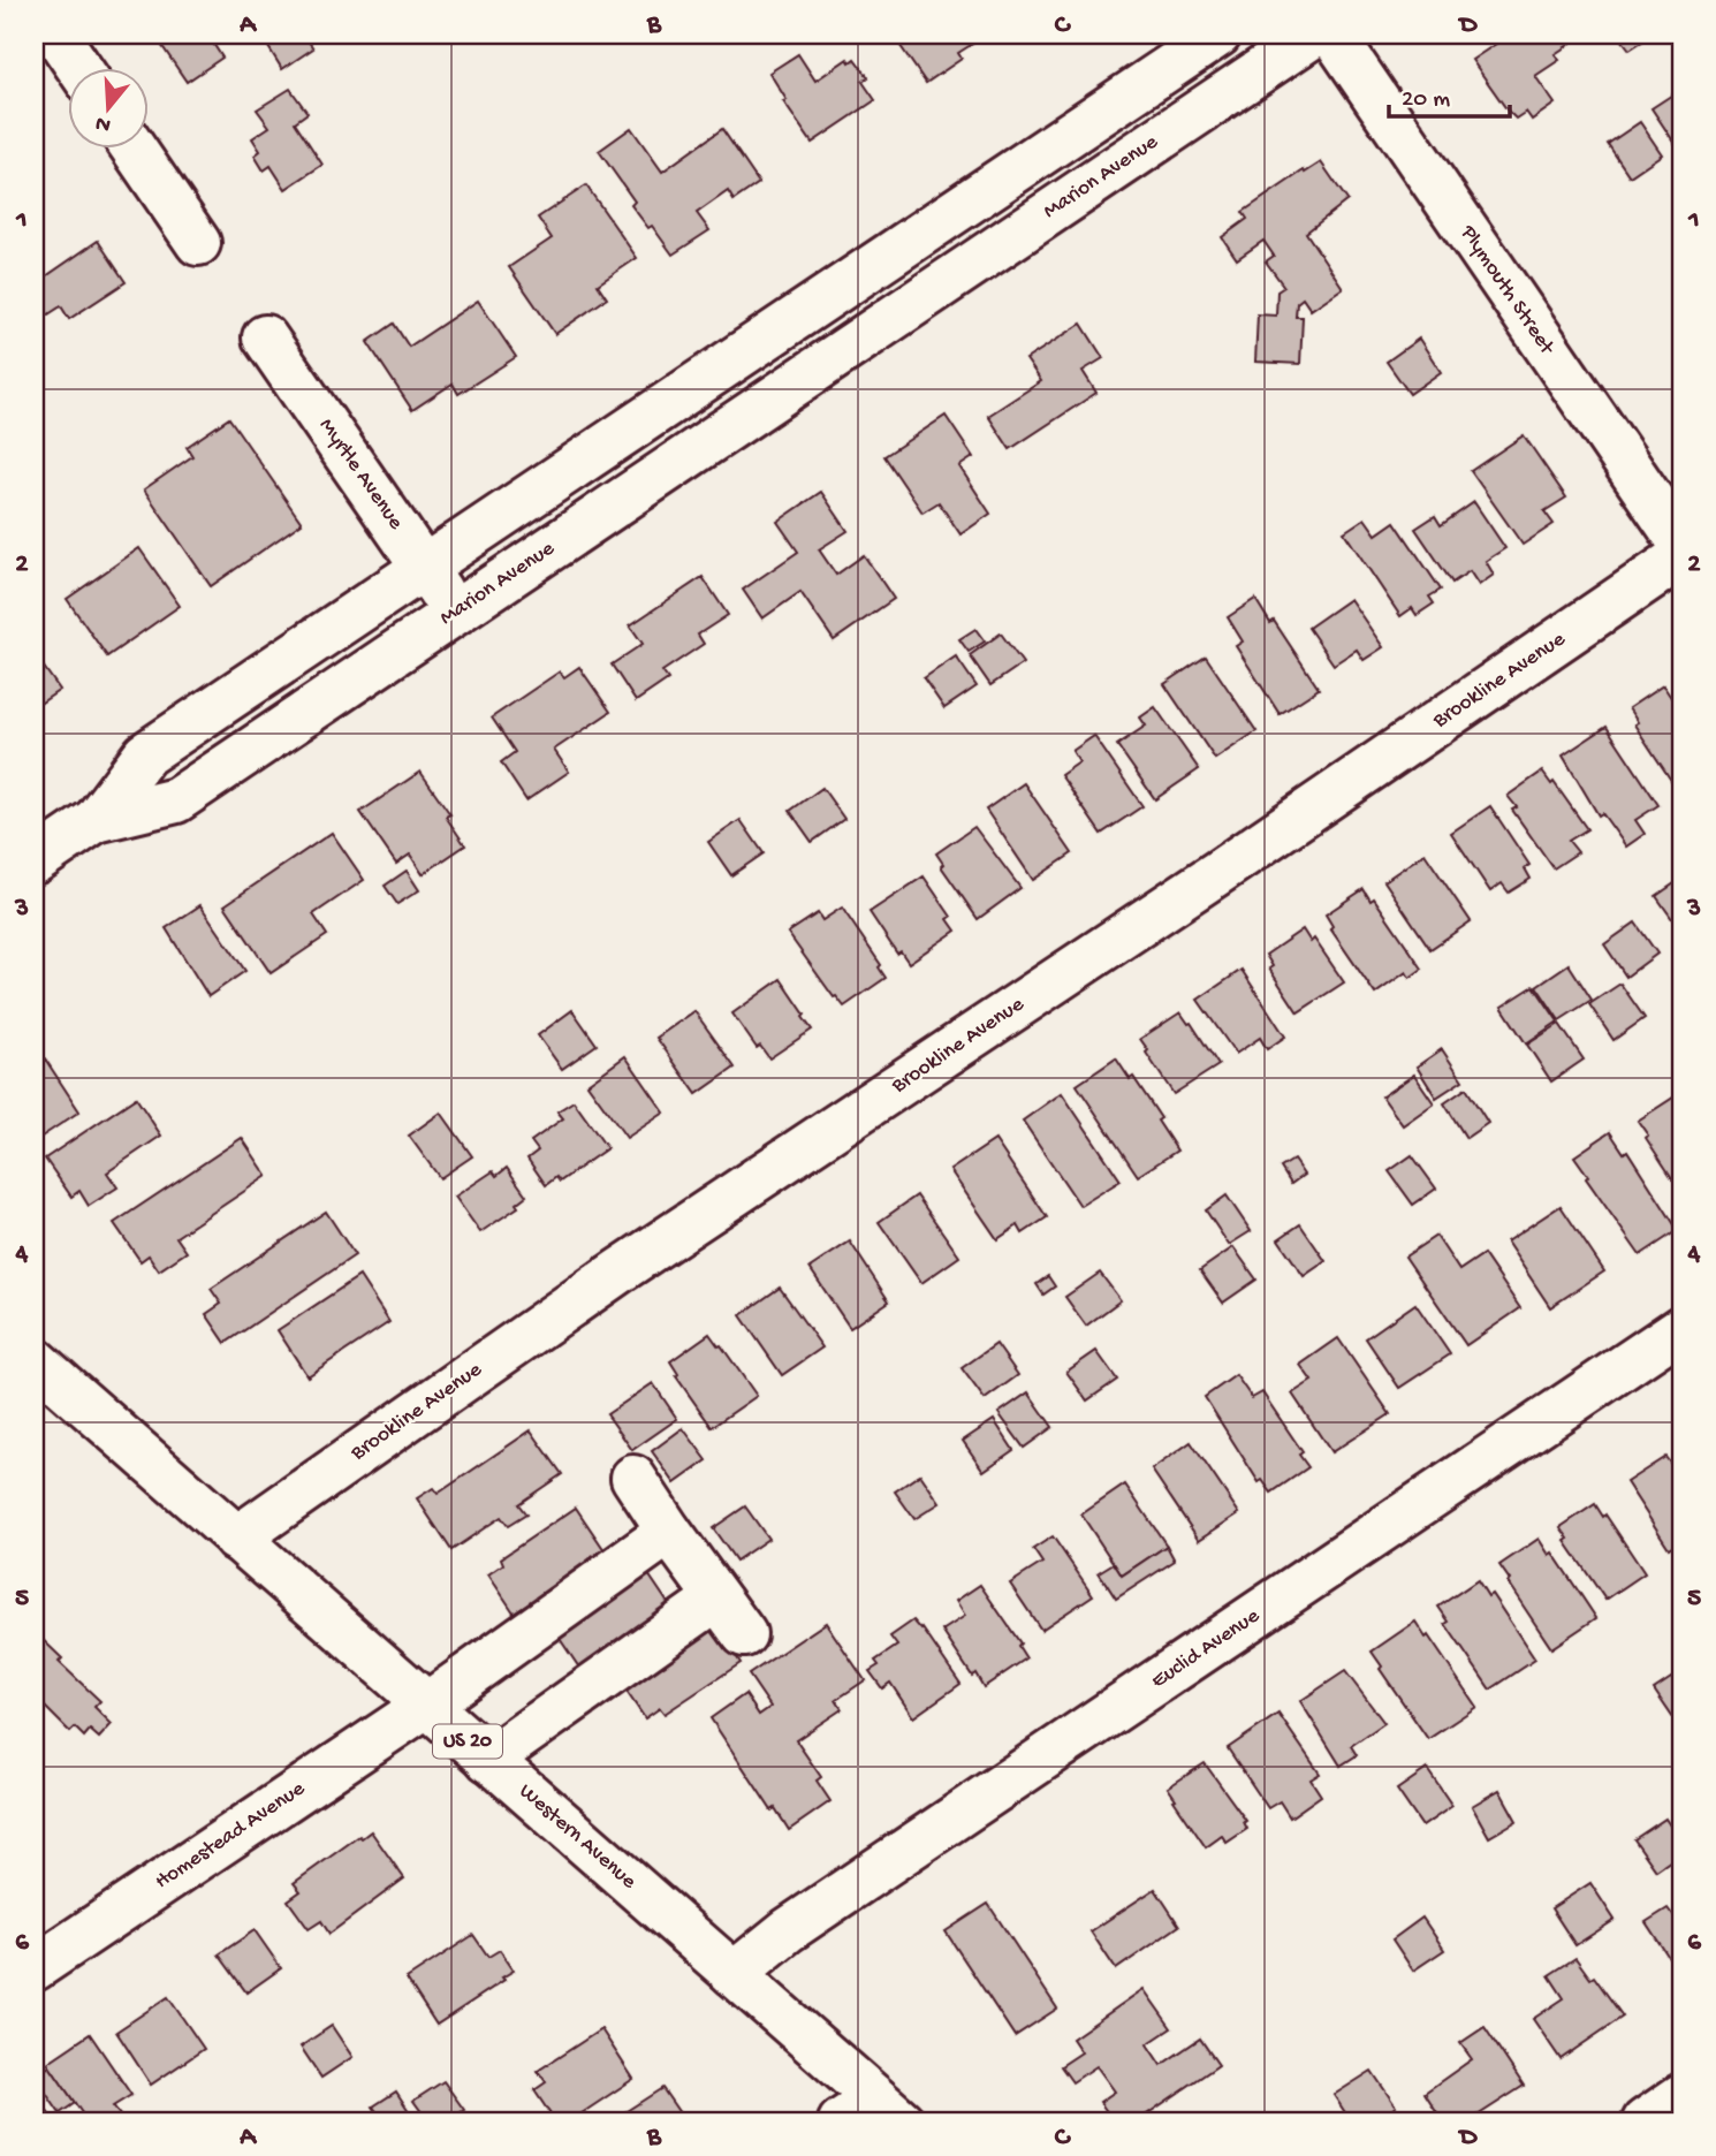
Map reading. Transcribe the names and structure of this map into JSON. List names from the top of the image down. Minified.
{"streets":{"street":["Marion Avenue","Plymouth Street","Myrtle Avenue","Brookline Avenue","Euclid Avenue","US 20","Homestead Avenue","Western Avenue"]},"crossings":[["Marion Avenue","Myrtle Avenue"],["Brookline Avenue","Western Avenue"],["Euclid Avenue","Western Avenue"],["Homestead Avenue","Western Avenue"]],"scale_bar":"20 m","north":"bottom","grid":{"columns":["A","B","C","D"],"rows":["1","2","3","4","5","6"]}}
